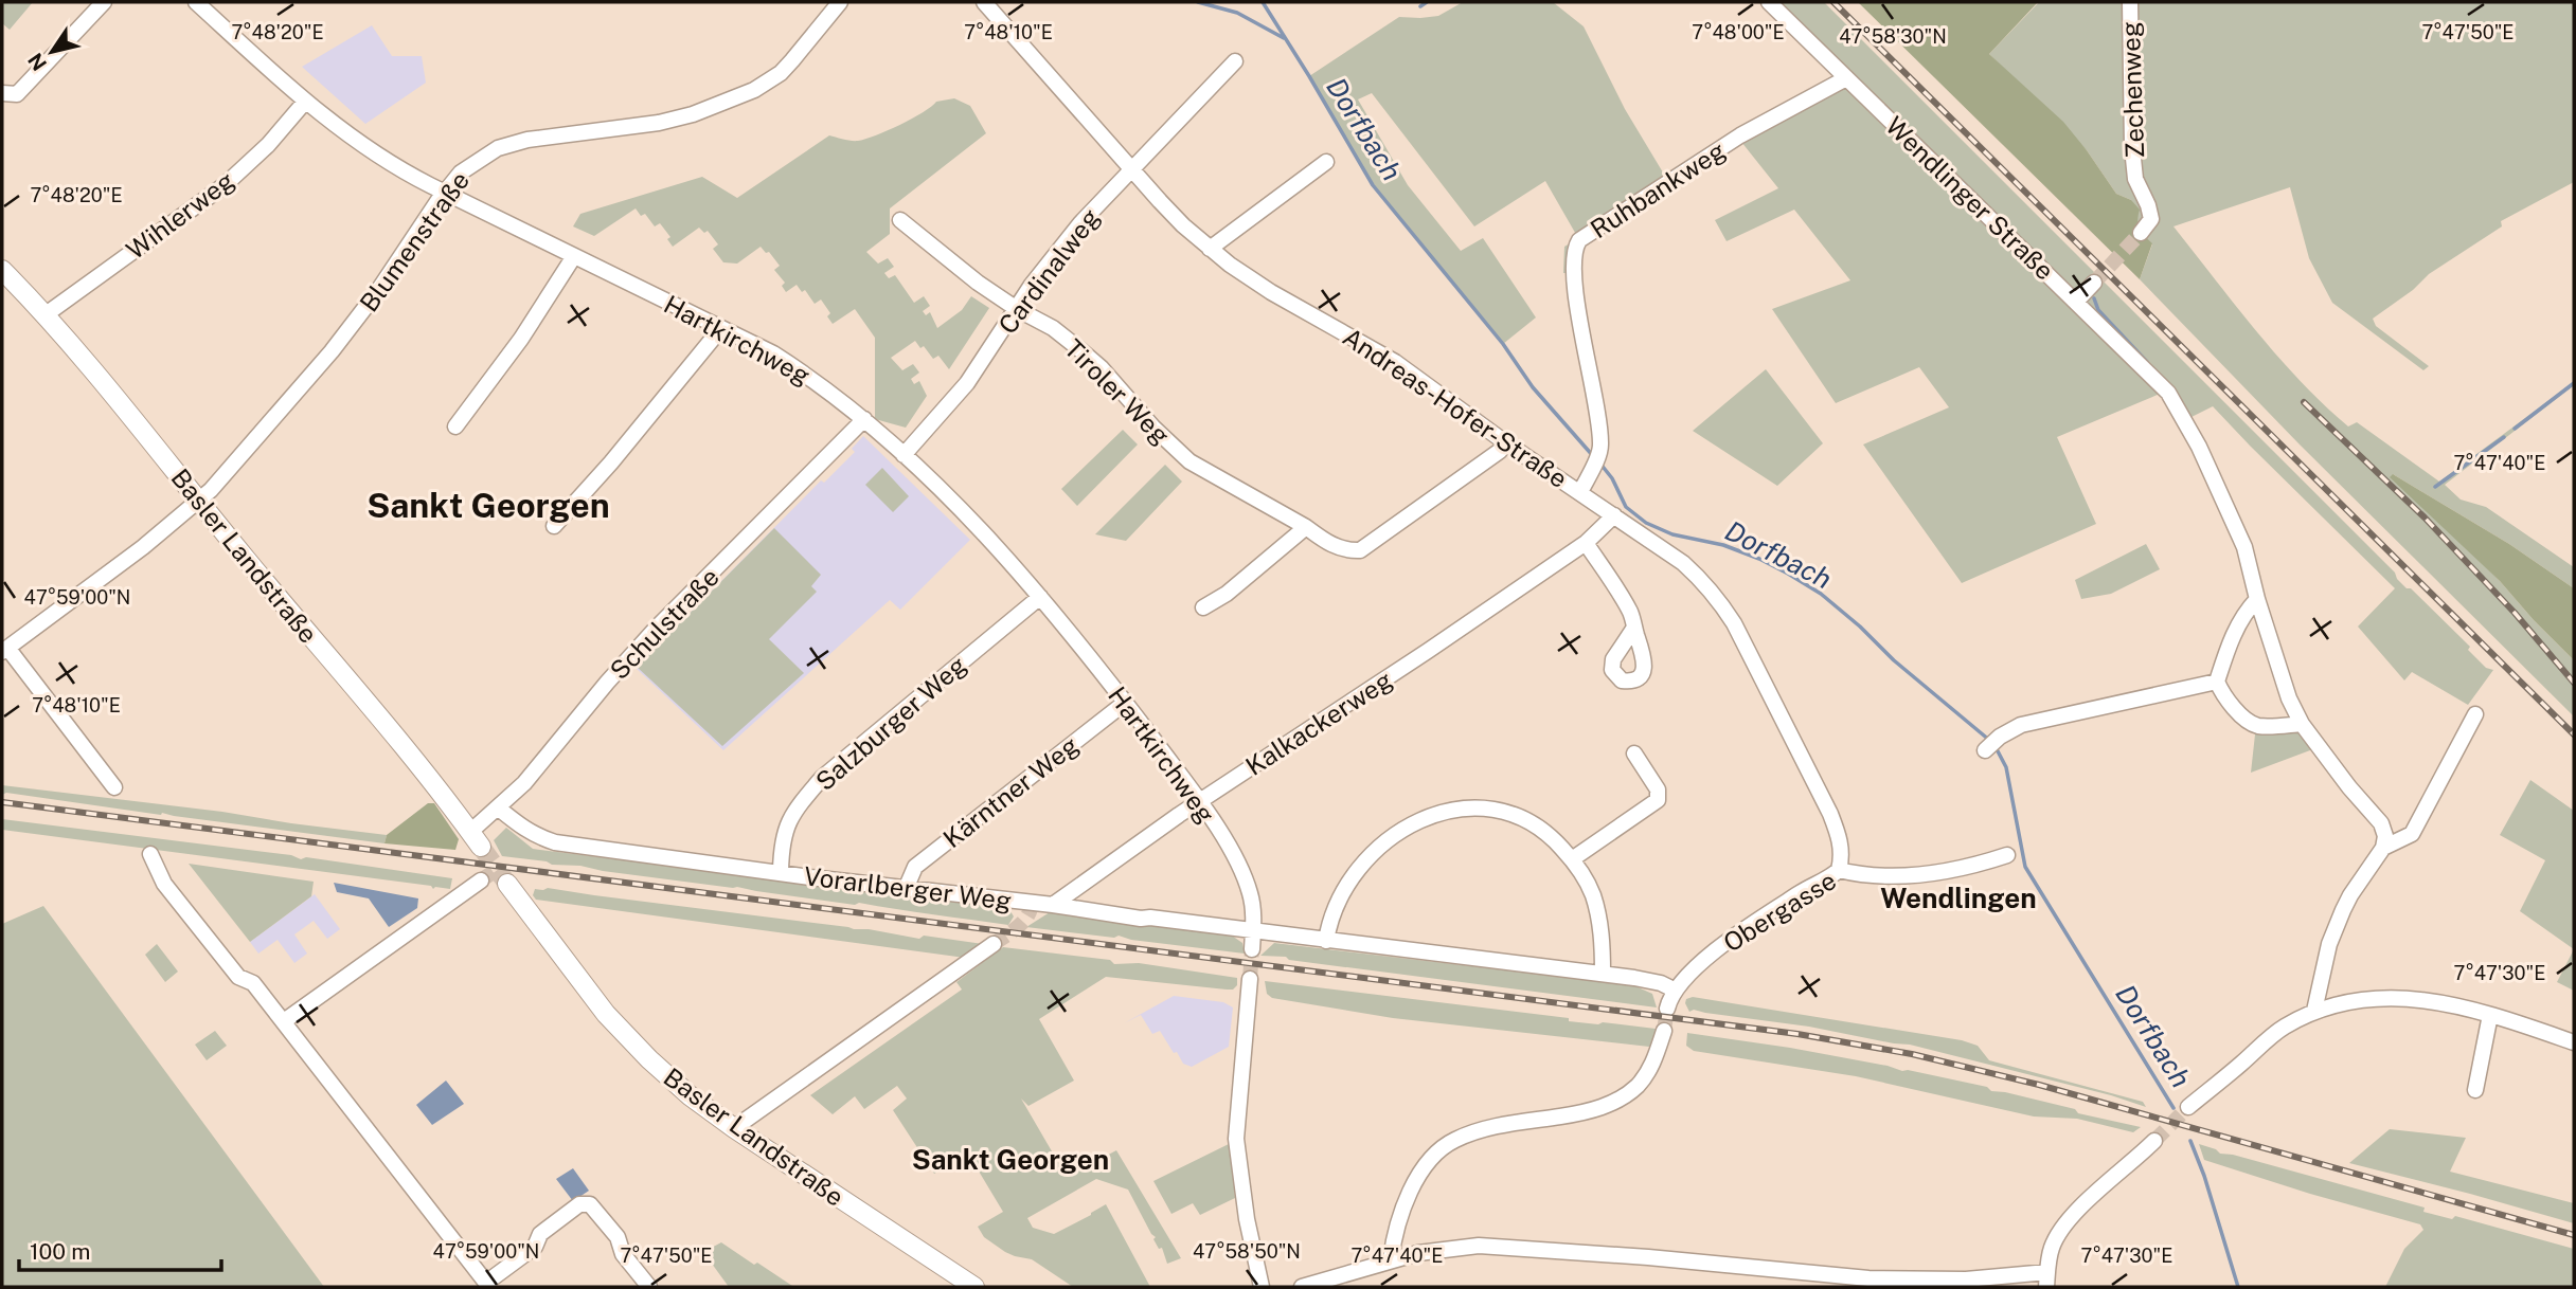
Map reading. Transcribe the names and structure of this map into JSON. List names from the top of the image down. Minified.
{"streets":{"street":["Zechenweg","Ruhbankweg","Wendlinger Straße","Wihlerweg","Blumenstraße","Cardinalweg","Hartkirchweg","Tiroler Weg","Andreas-Hofer-Straße","Basler Landstraße","Schulstraße","Salzburger Weg","Kalkackerweg","Kärntner Weg","Vorarlberger Weg","Obergasse"]},"crossings":[["Ruhbankweg","Wendlinger Straße"],["Ruhbankweg","Andreas-Hofer-Straße"],["Wihlerweg","Hartkirchweg"],["Wihlerweg","Basler Landstraße"],["Blumenstraße","Hartkirchweg"],["Blumenstraße","Basler Landstraße"],["Cardinalweg","Hartkirchweg"],["Cardinalweg","Tiroler Weg"],["Cardinalweg","Andreas-Hofer-Straße"],["Hartkirchweg","Schulstraße"],["Hartkirchweg","Salzburger Weg"],["Hartkirchweg","Kalkackerweg"],["Hartkirchweg","Kärntner Weg"],["Hartkirchweg","Vorarlberger Weg"],["Tiroler Weg","Andreas-Hofer-Straße"],["Andreas-Hofer-Straße","Kalkackerweg"],["Andreas-Hofer-Straße","Obergasse"],["Basler Landstraße","Schulstraße"],["Schulstraße","Vorarlberger Weg"],["Salzburger Weg","Vorarlberger Weg"],["Kalkackerweg","Vorarlberger Weg"],["Kärntner Weg","Vorarlberger Weg"],["Vorarlberger Weg","Obergasse"]],"districts":["Sankt Georgen","Wendlingen","Sankt Georgen"],"water":["Dorfbach"],"scale_bar":"100 m","north":"bottom left","coordinates":["7°48'20\"E","7°48'10\"E","7°48'00\"E","7°47'50\"E","47°58'30\"N","7°47'40\"E","47°59'00\"N","7°47'30\"E","47°58'50\"N"]}
